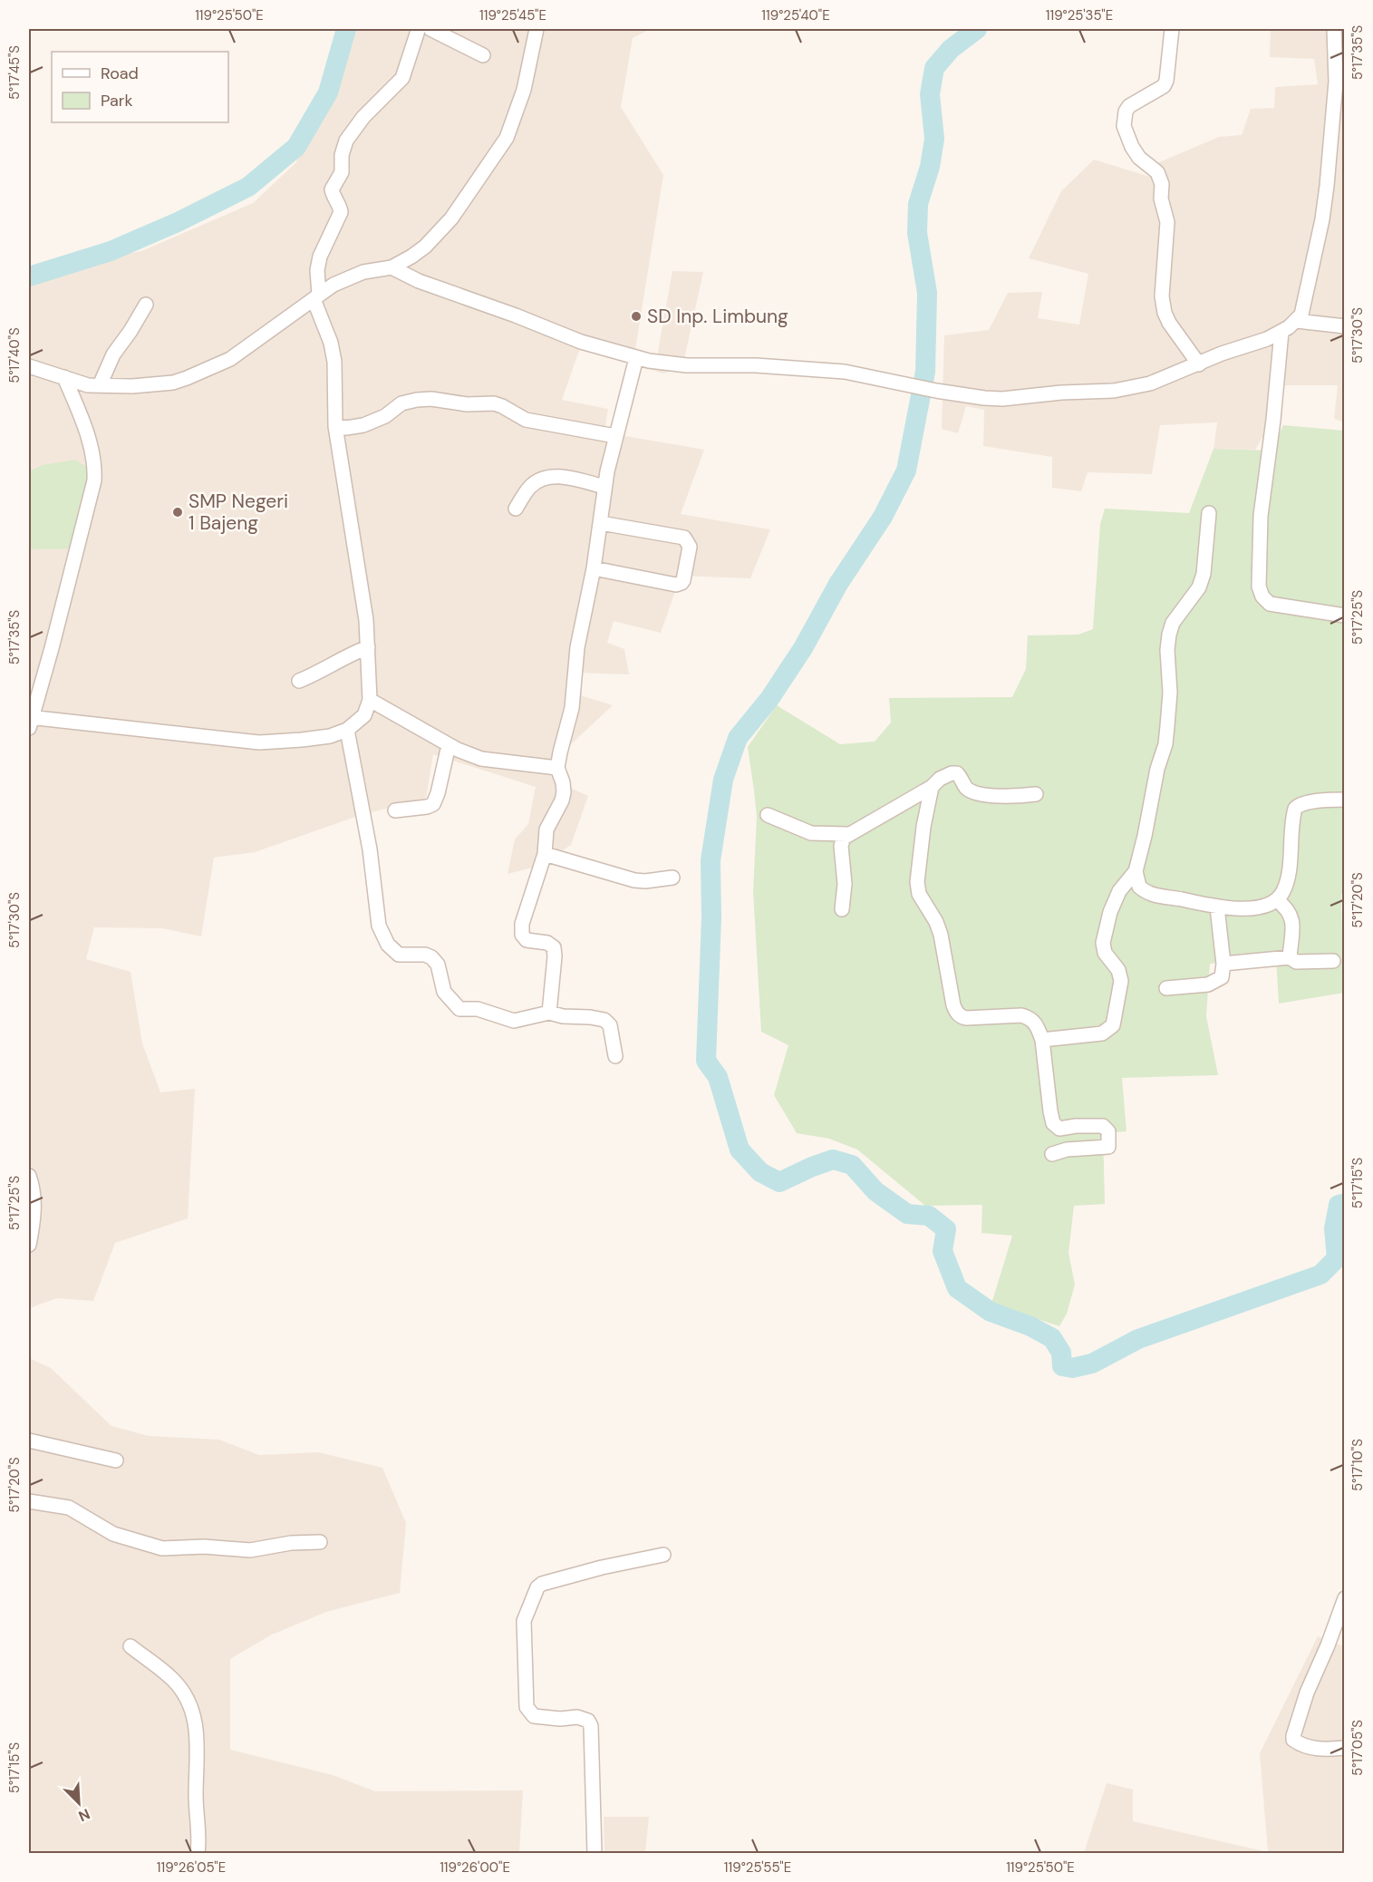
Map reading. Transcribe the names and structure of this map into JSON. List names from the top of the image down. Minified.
{"places":["SD Inp. Limbung","SMP Negeri 1 Bajeng"],"legend":["Road","Park"],"north":"bottom right","coordinates":["119°25'50\"E","119°25'45\"E","119°25'40\"E","119°25'35\"E","5°17'35\"S","5°17'45\"S","5°17'30\"S","5°17'40\"S","5°17'25\"S","5°17'20\"S","5°17'15\"S","5°17'10\"S","5°17'05\"S","119°26'05\"E","119°26'00\"E","119°25'55\"E"]}
